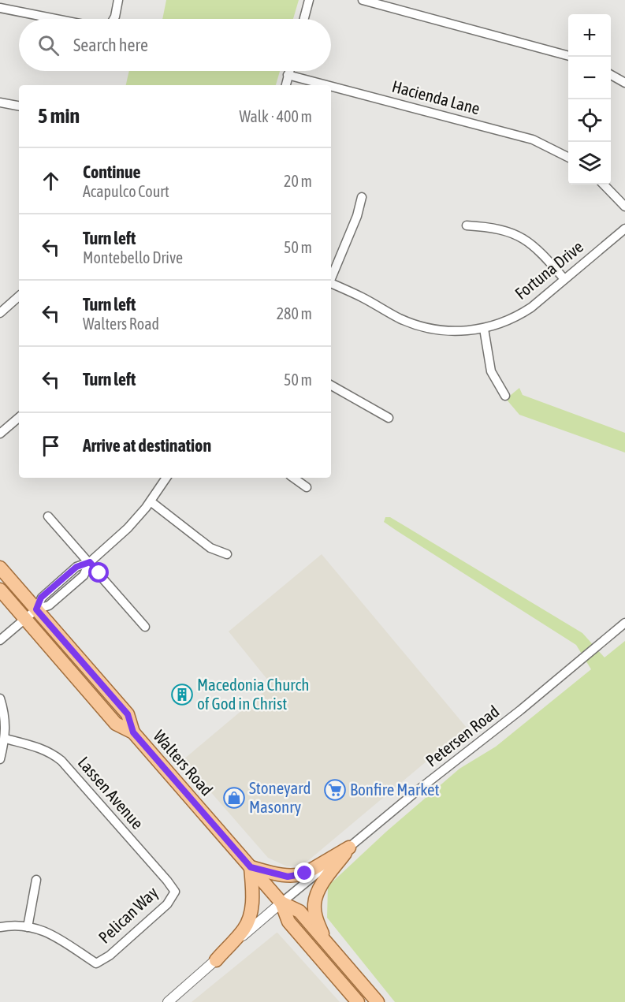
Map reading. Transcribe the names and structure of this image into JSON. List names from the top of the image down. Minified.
{"streets":{"main road":["Walters Road"],"street":["Hacienda Lane","Fortuna Drive","Petersen Road","Lassen Avenue","Pelican Way"]},"crossings":[["Petersen Road","Walters Road"],["Lassen Avenue","Pelican Way"]],"places":{"building":["Macedonia Church of God in Christ"],"supermarket":["Bonfire Market"],"shop":["Stoneyard Masonry"]},"page":{"map_buttons":["+","−"],"search":"Search here","heading":["5 min","Walk · 400 m"],"list":[["Continue","Acapulco Court","20 m"],["Turn left","Montebello Drive","50 m"],["Turn left","Walters Road","280 m"],["Turn left","50 m"],"Arrive at destination"]}}
